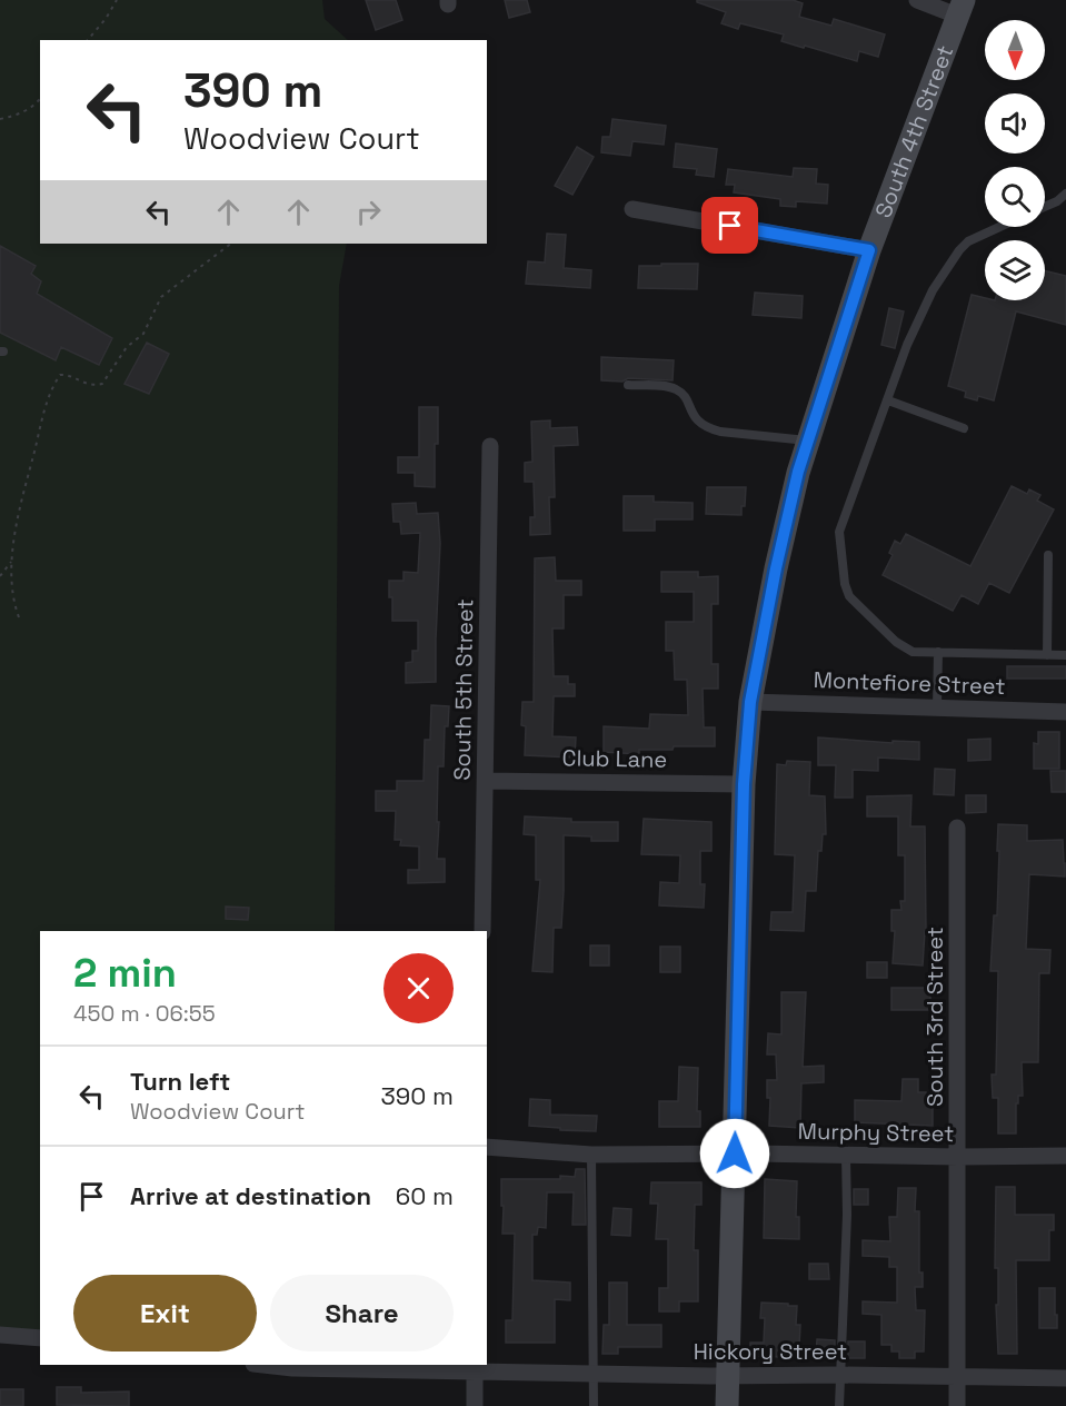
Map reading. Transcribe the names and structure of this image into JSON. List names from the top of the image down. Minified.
{"streets":{"main road":["South 4th Street"],"street":["Montefiore Street","South 5th Street","Club Lane","South 3rd Street","Murphy Street","Hickory Street"]},"crossings":[["South 4th Street","Montefiore Street"],["South 4th Street","Club Lane"],["South 4th Street","Murphy Street"],["South 4th Street","Hickory Street"],["South 5th Street","Club Lane"],["South 3rd Street","Murphy Street"],["South 3rd Street","Hickory Street"]],"north":"bottom","page":{"turn":["390 m","Woodview Court"],"heading":["2 min","450 m · 06:55"],"list":[{"name":"Turn left","note":"Woodview Court","value":"390 m"},{"name":"Arrive at destination","value":"60 m"}],"buttons":["Exit","Share"]}}
